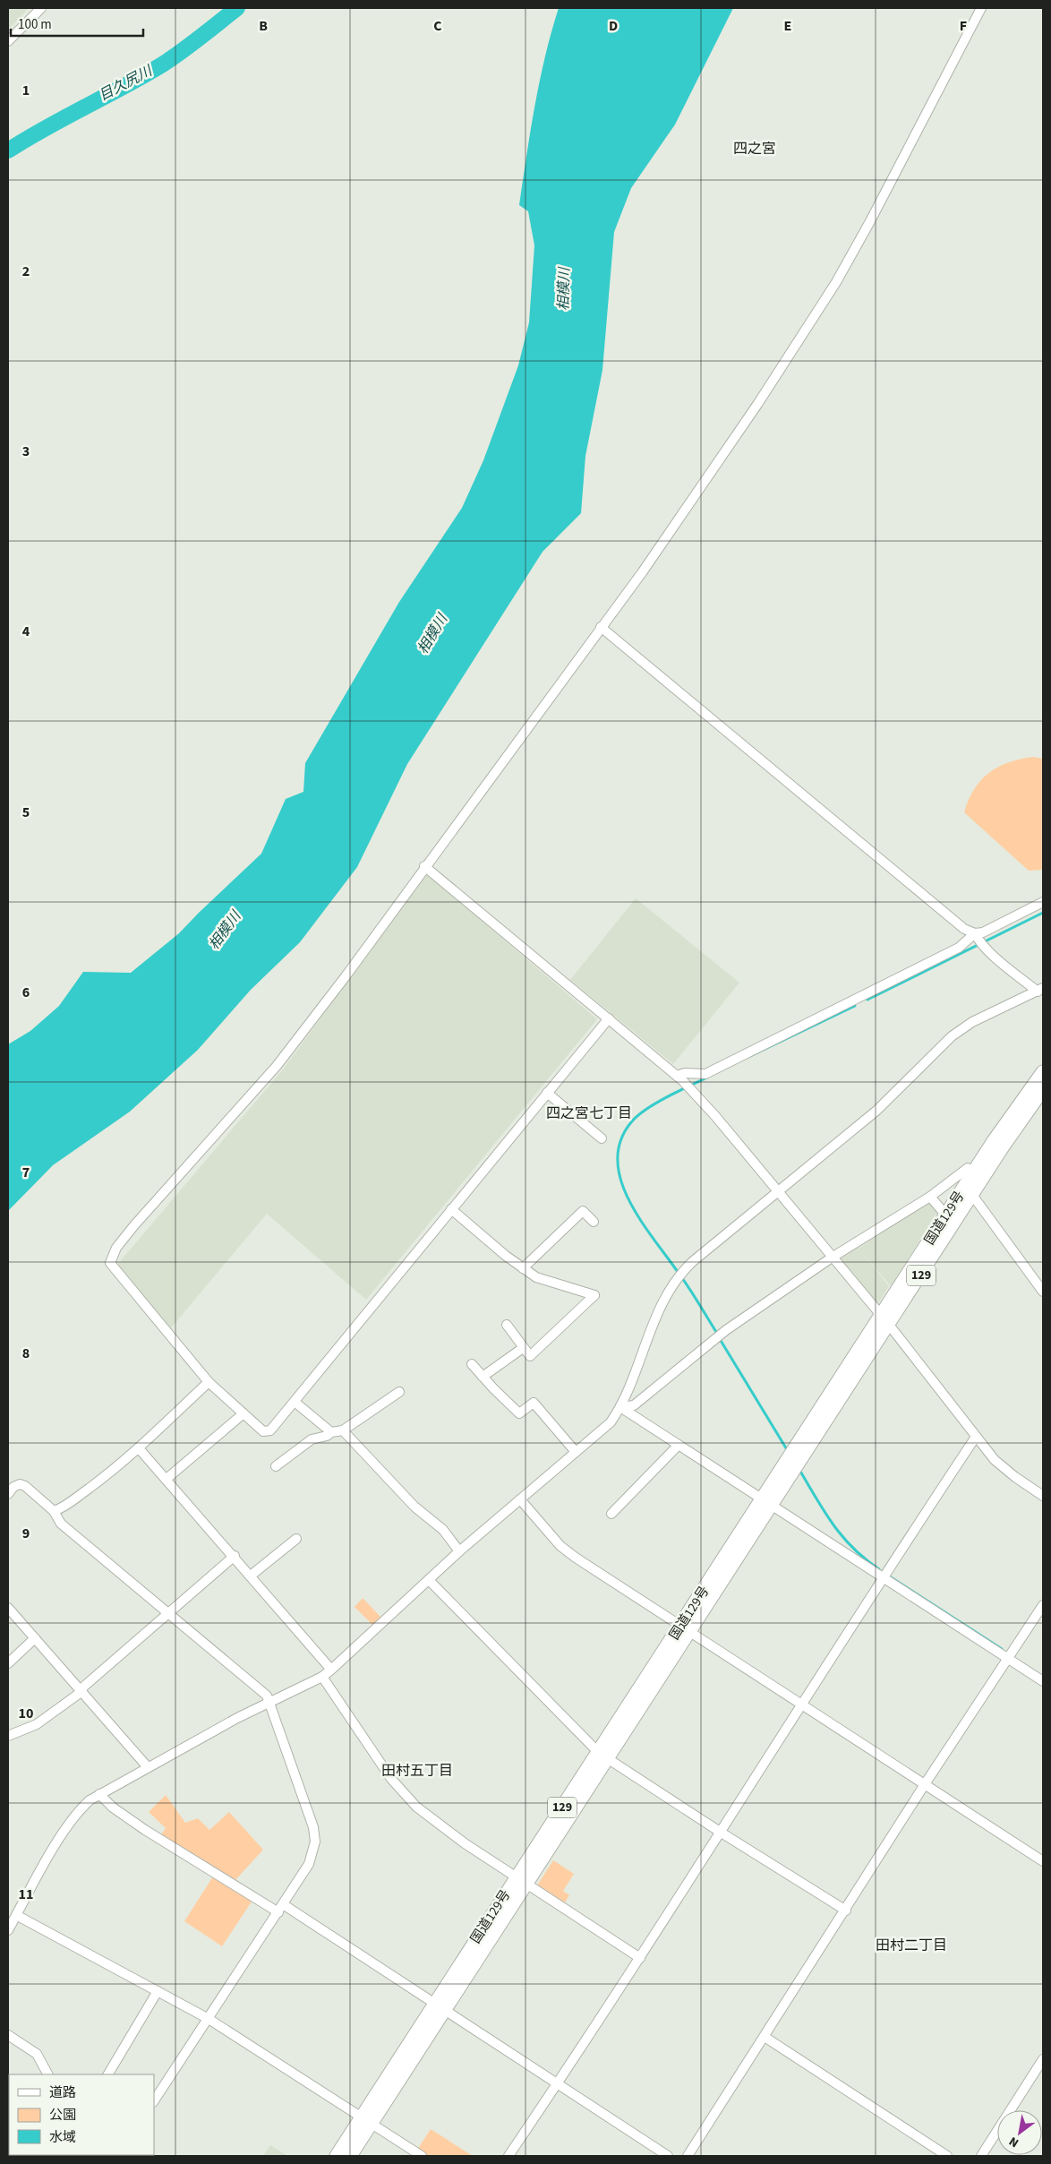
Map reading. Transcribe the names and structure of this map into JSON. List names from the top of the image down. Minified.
{"streets":{"highway":["国道129号","129"]},"districts":["四之宮","四之宮七丁目","田村五丁目","田村二丁目"],"water":["目久尻川","相模川"],"legend":["道路","公園","水域"],"scale_bar":"100 m","north":"bottom left","grid":{"columns":["B","C","D","E","F"],"rows":["1","2","3","4","5","6","7","8","9","10","11"]}}
